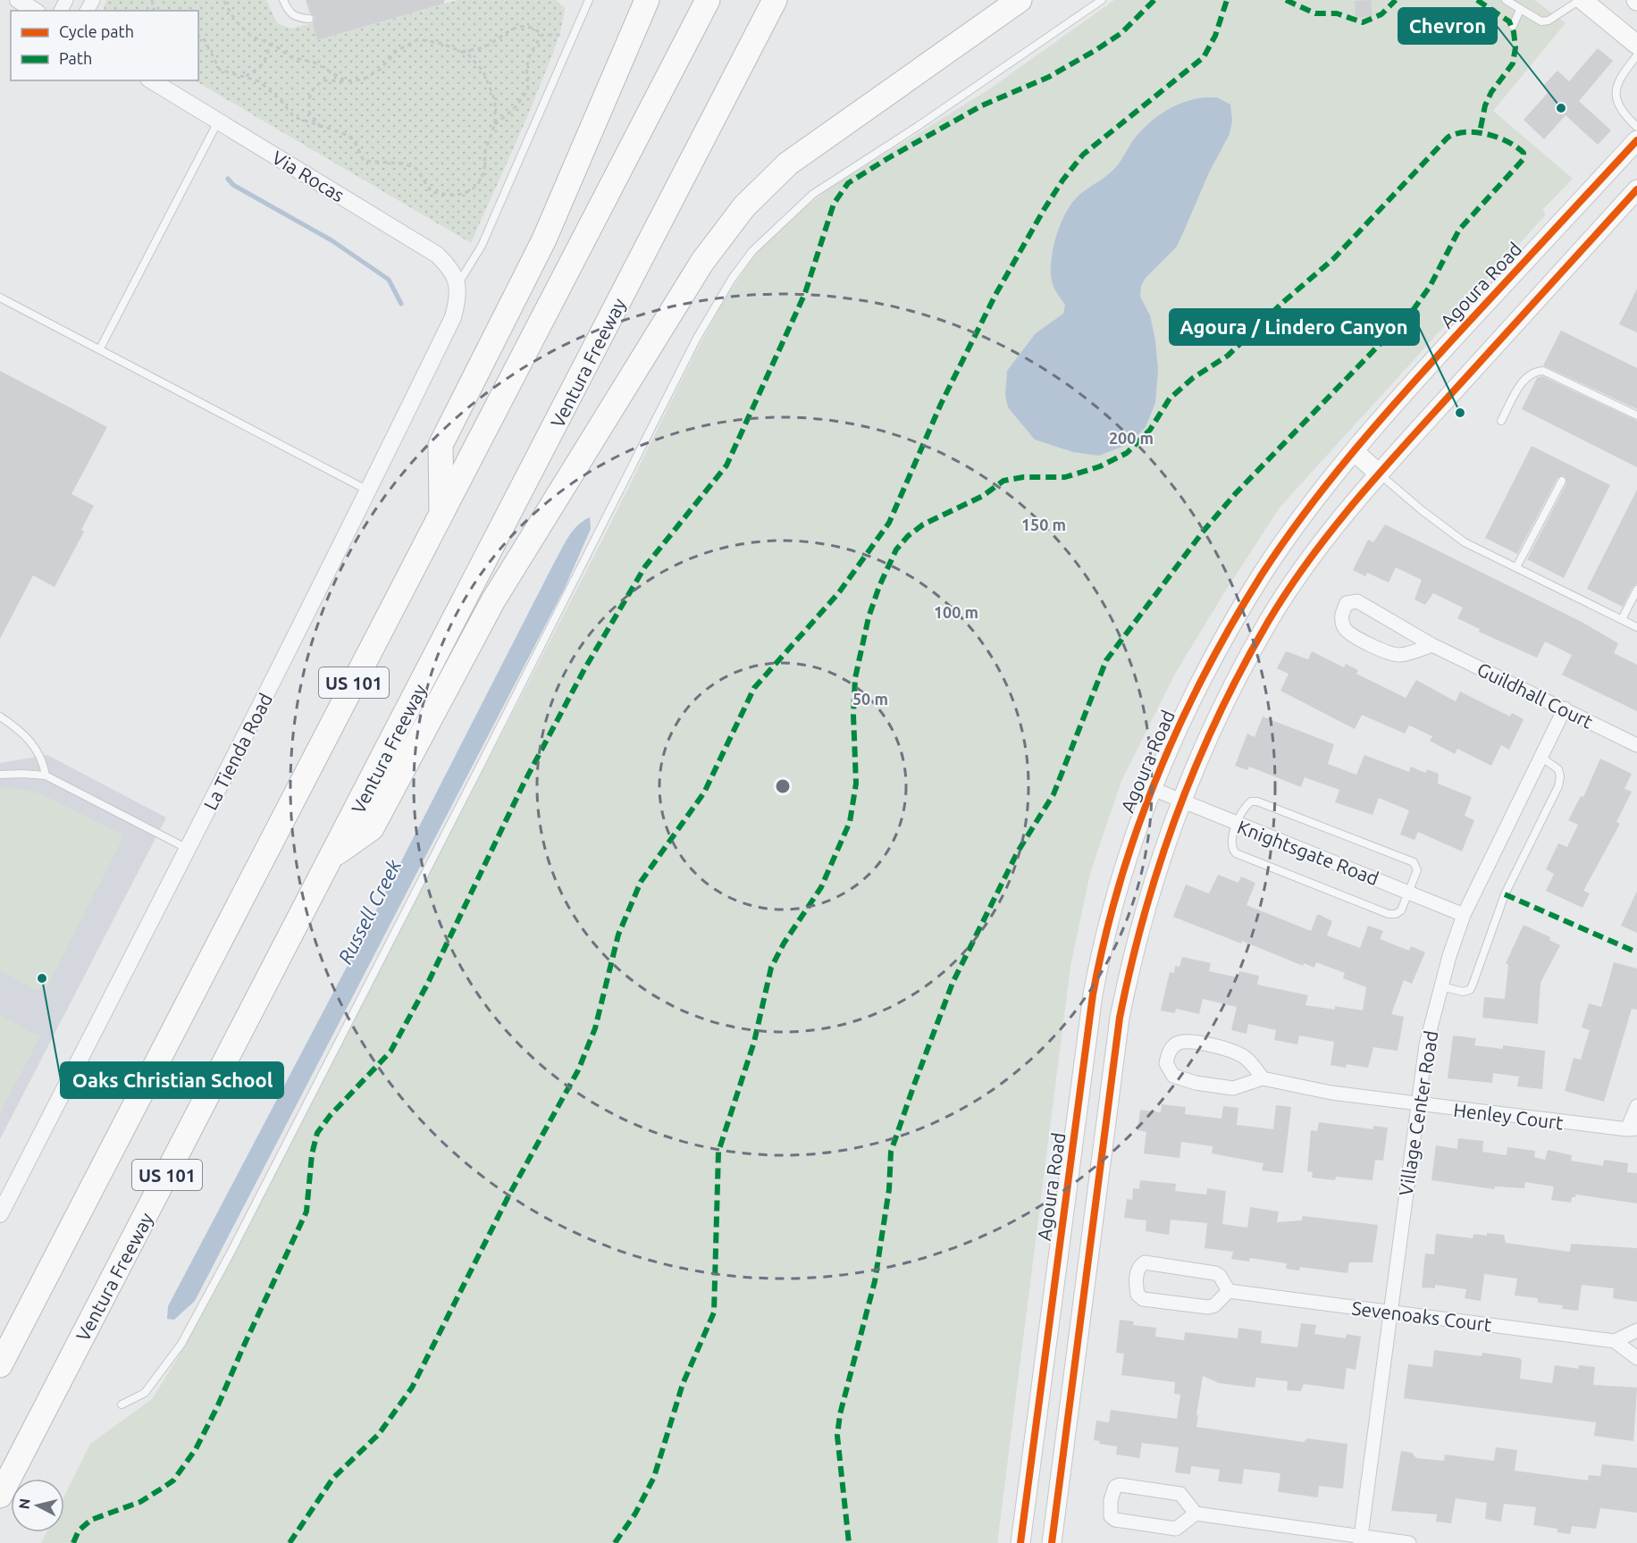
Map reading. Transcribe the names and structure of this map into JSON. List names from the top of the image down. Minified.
{"streets":{"highway":["Ventura Freeway","US 101"],"main road":["Agoura Road"],"street":["Via Rocas","Guildhall Court","La Tienda Road","Knightsgate Road","Village Center Road","Henley Court","Sevenoaks Court"]},"crossings":[["Via Rocas","La Tienda Road"],["Agoura Road","Knightsgate Road"],["Guildhall Court","Village Center Road"],["Knightsgate Road","Village Center Road"],["Village Center Road","Henley Court"],["Village Center Road","Sevenoaks Court"]],"water":["Russell Creek"],"places":["Chevron","Agoura / Lindero Canyon","Oaks Christian School"],"legend":["Cycle path","Path"],"north":"left","rings":["200 m","150 m","100 m","50 m"]}
